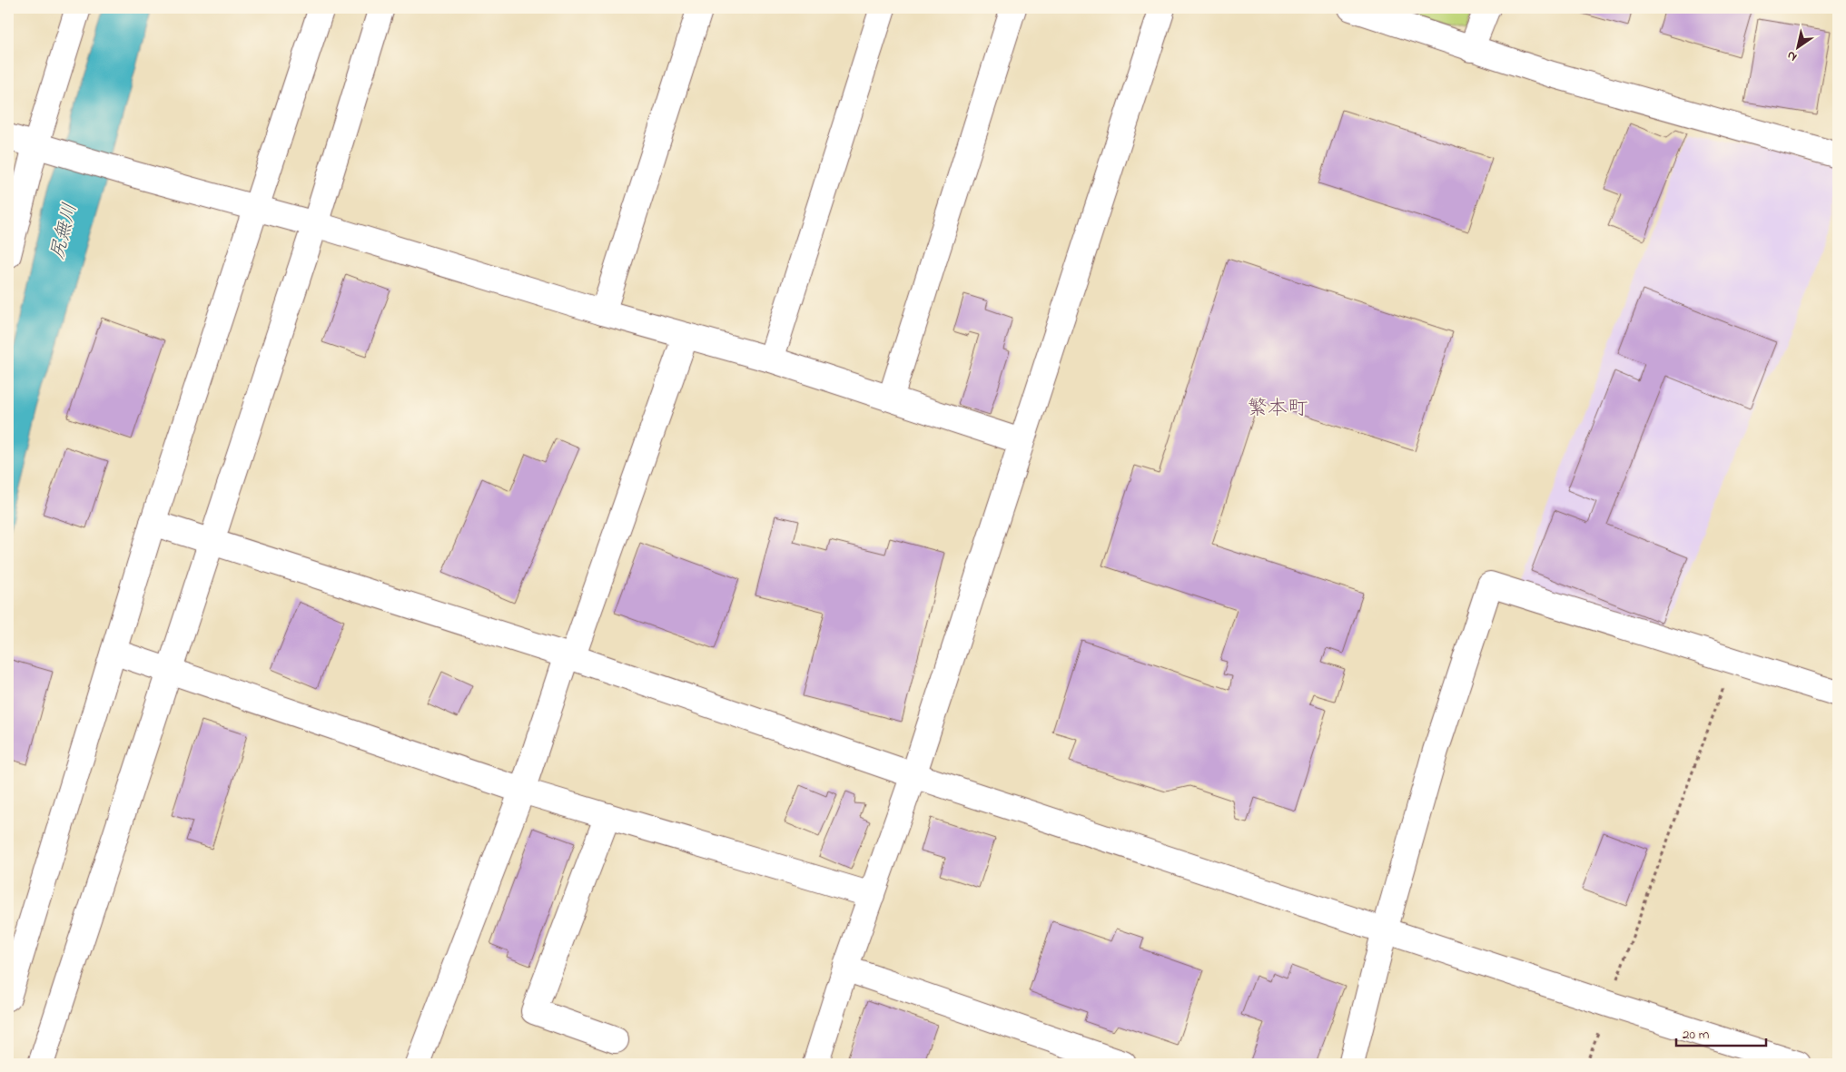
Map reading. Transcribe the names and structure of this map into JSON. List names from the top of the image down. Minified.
{"districts":["繁本町"],"water":["尻無川"],"scale_bar":"20 m","north":"bottom left"}
